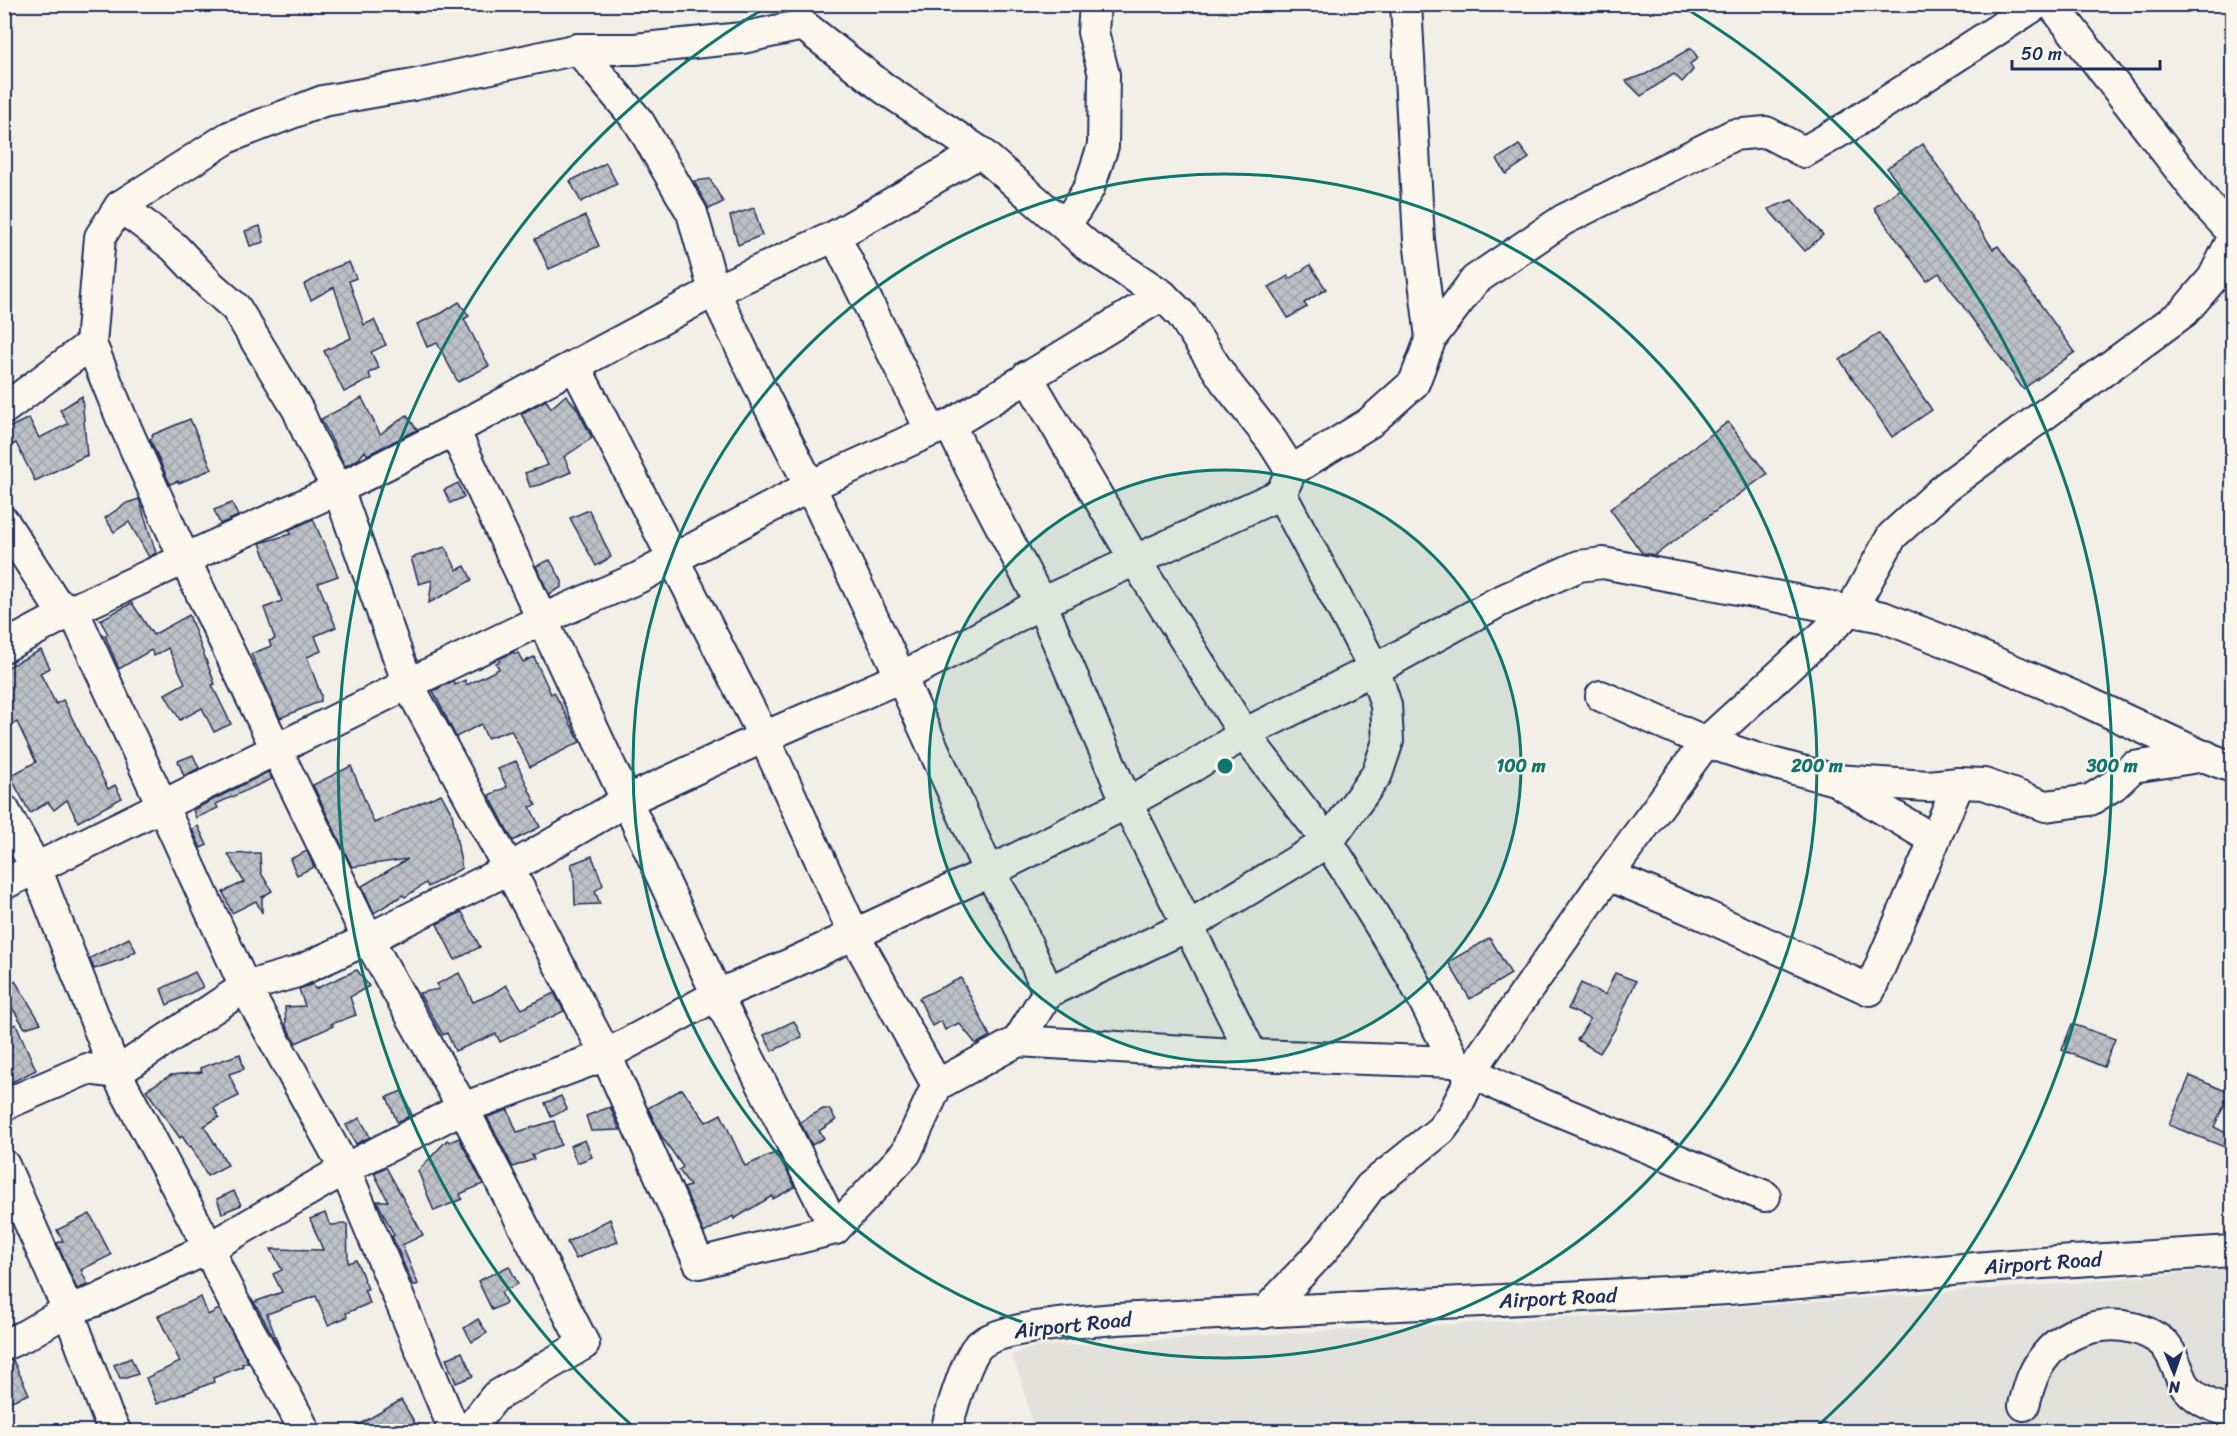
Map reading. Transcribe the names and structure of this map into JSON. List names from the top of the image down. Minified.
{"streets":{"street":["Airport Road"]},"scale_bar":"50 m","north":"bottom","rings":["100 m","200 m","300 m"]}
